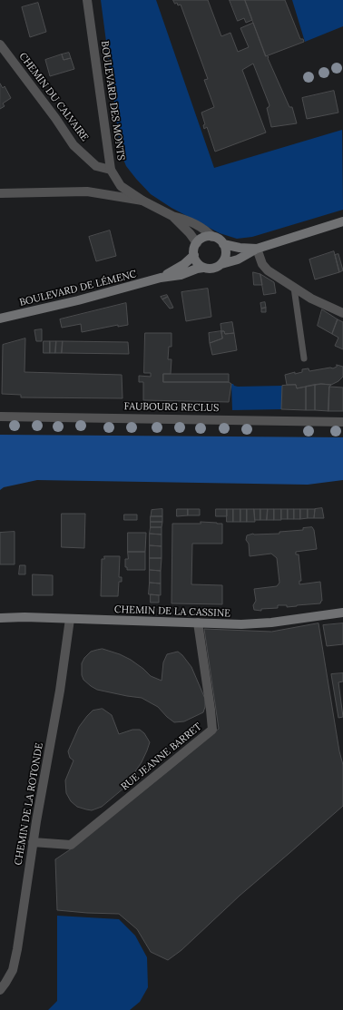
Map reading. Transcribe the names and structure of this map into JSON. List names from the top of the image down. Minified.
{"streets":{"main road":["BOULEVARD DE LÉMENC","CHEMIN DE LA CASSINE"],"street":["CHEMIN DU CALVAIRE","BOULEVARD DES MONTS","FAUBOURG RECLUS","RUE JEANNE BARRET","CHEMIN DE LA ROTONDE"]},"crossings":[["CHEMIN DU CALVAIRE","BOULEVARD DES MONTS"],["CHEMIN DE LA CASSINE","RUE JEANNE BARRET"],["CHEMIN DE LA CASSINE","CHEMIN DE LA ROTONDE"],["RUE JEANNE BARRET","CHEMIN DE LA ROTONDE"]]}
